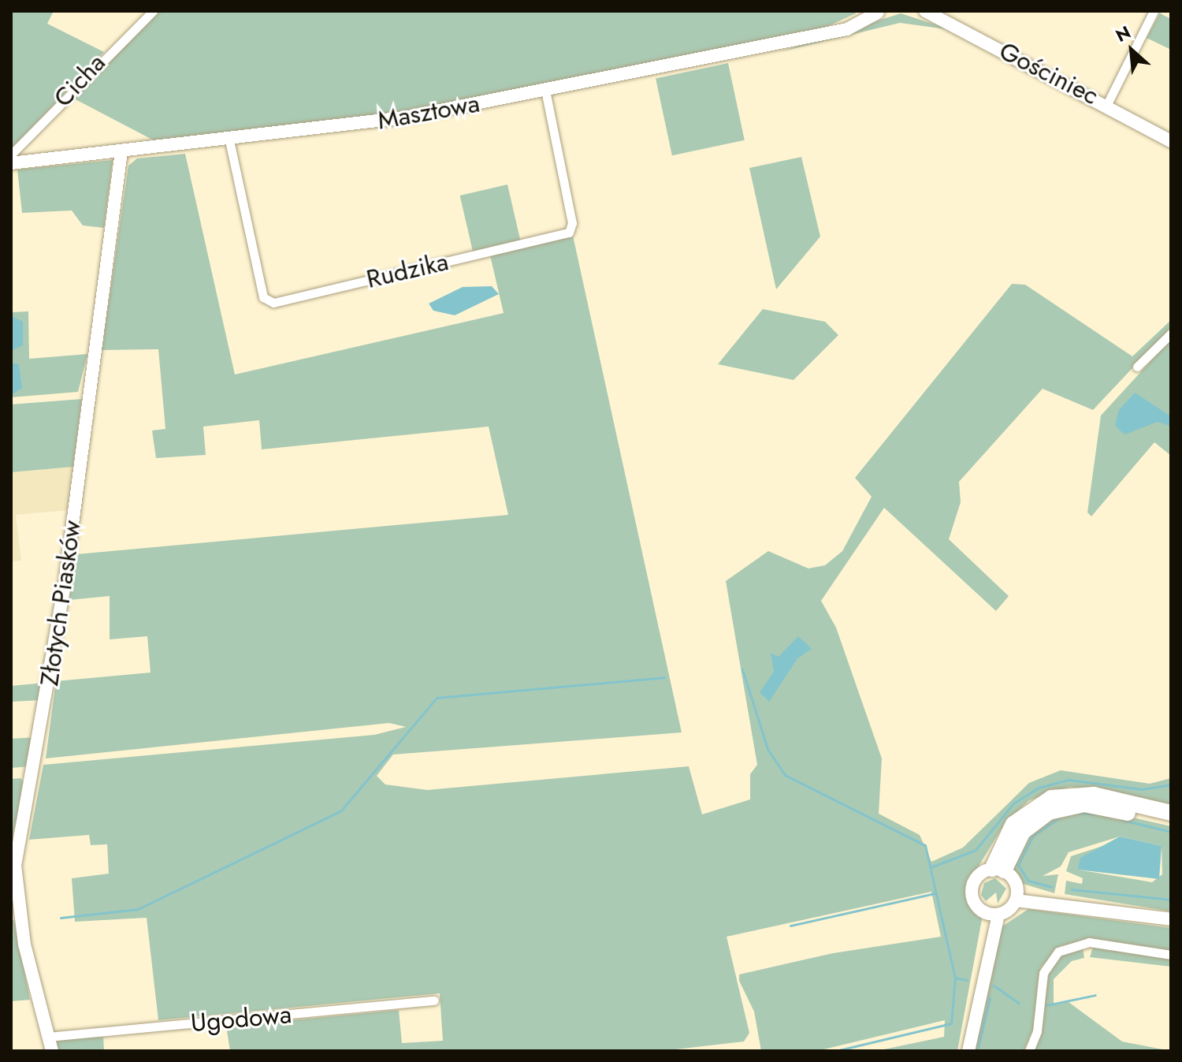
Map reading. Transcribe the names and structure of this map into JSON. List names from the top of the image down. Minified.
{"streets":{"street":["Gościniec","Cicha","Masztowa","Rudzika","Złotych Piasków","Ugodowa"]},"crossings":[["Masztowa","Rudzika"],["Masztowa","Złotych Piasków"],["Złotych Piasków","Ugodowa"]],"north":"top left"}
